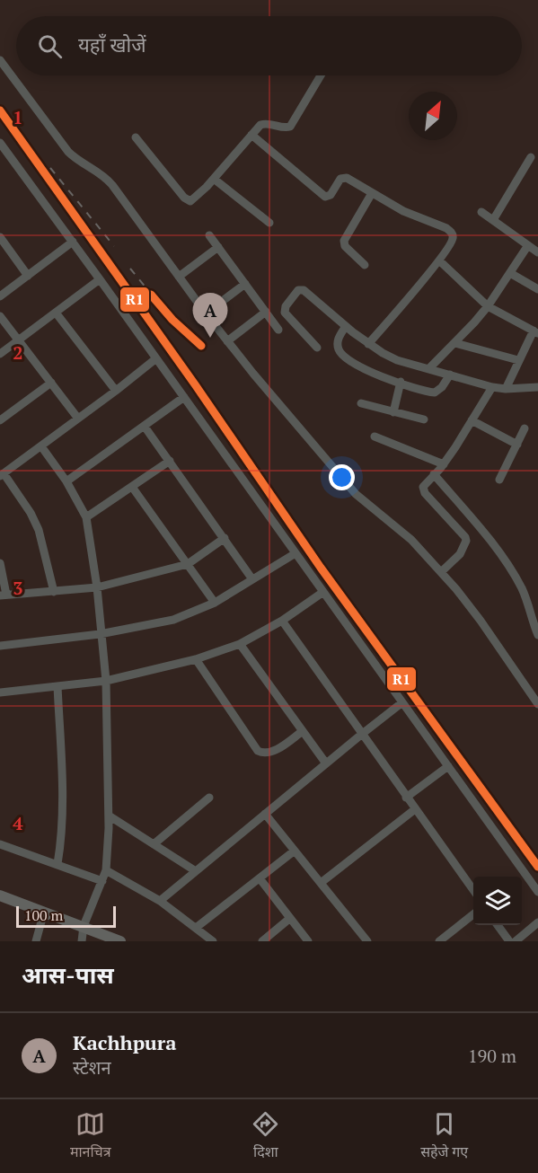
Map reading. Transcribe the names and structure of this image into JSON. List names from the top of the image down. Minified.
{"lines":["transit line R1"],"scale_bar":"100 m","north":"top right","page":{"search":"यहाँ खोजें","pins":"A","scale":"100 m","heading":"आस-पास","list":[{"mark":"A","name":"Kachhpura","note":"स्टेशन","value":"190 m"}],"nav":["मानचित्र","दिशा","सहेजे गए"]},"grid":{"rows":["1","2","3","4"]}}
